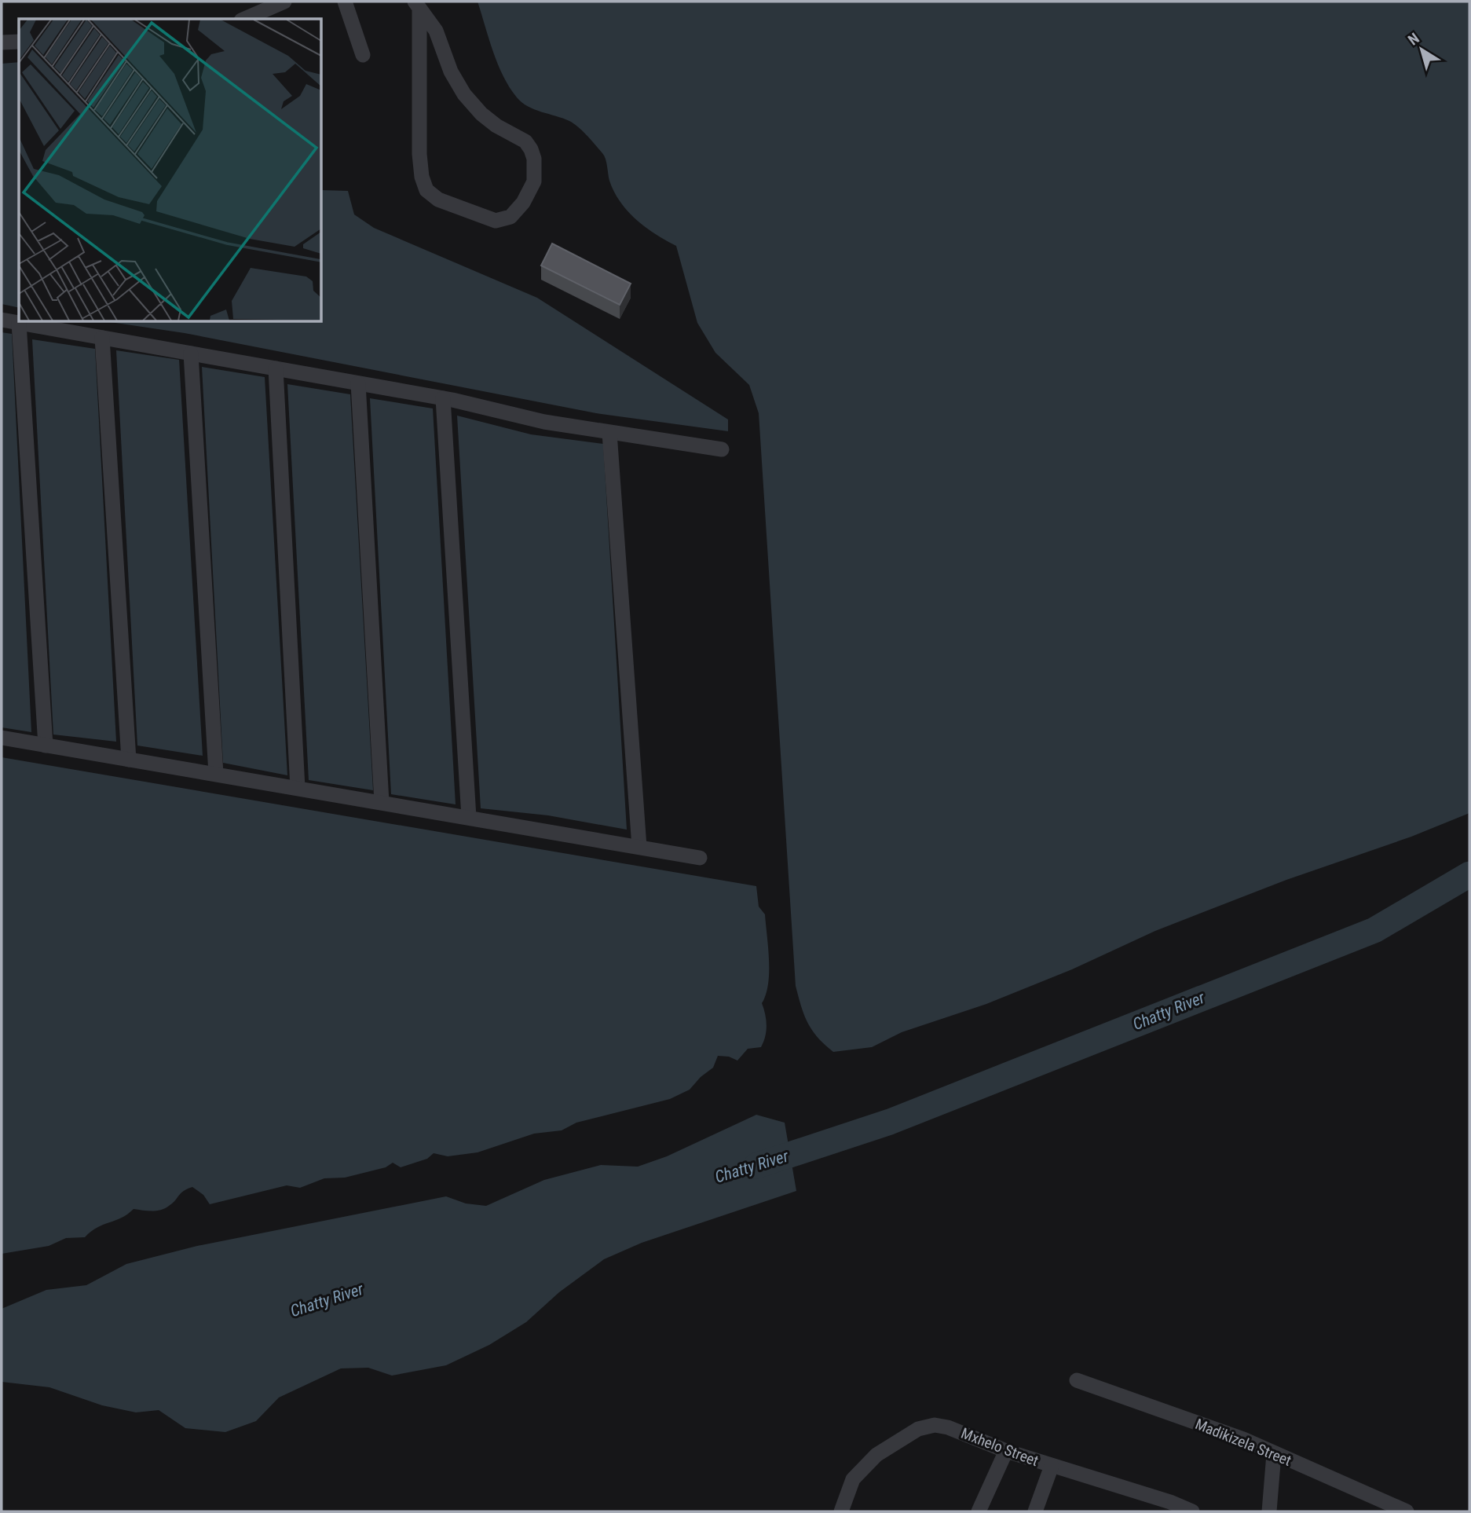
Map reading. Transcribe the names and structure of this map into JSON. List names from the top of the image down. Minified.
{"streets":{"street":["Madikizela Street","Mxhelo Street"]},"water":["Chatty River"],"north":"top left"}
